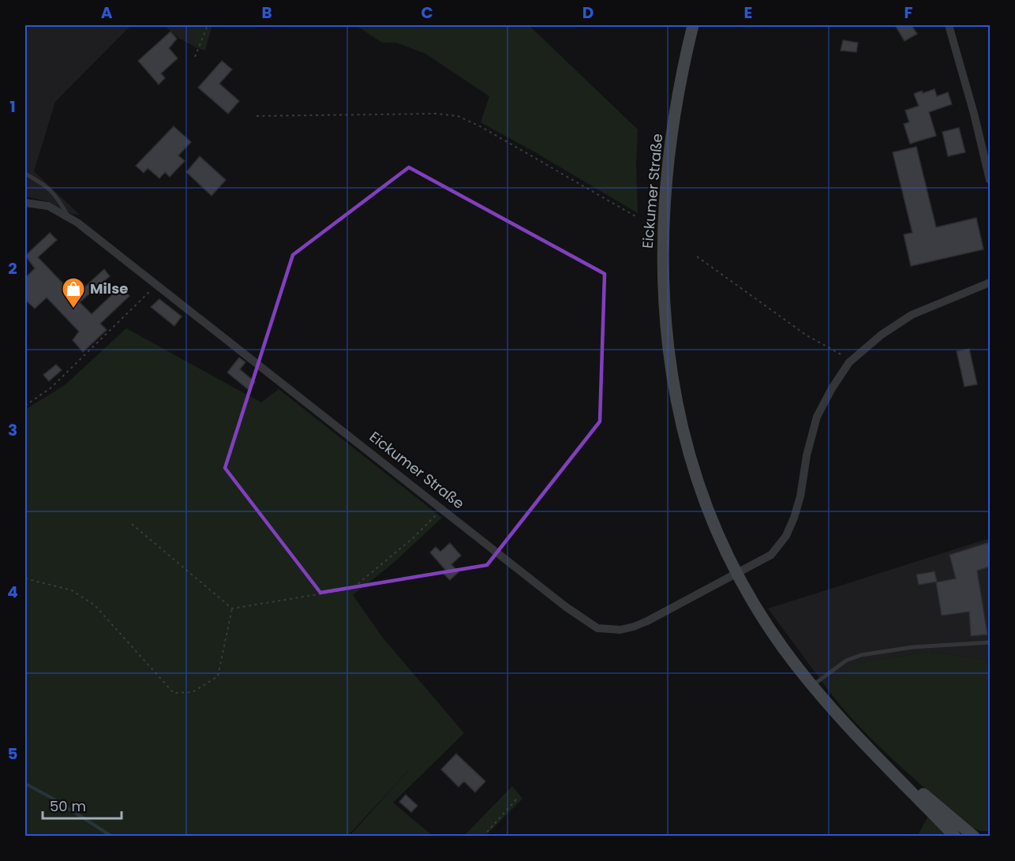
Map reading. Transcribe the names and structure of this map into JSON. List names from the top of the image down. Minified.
{"streets":{"main road":["Eickumer Straße"]},"places":{"shop":["Milse"]},"scale_bar":"50 m","grid":{"columns":["A","B","C","D","E","F"],"rows":["1","2","3","4","5"]}}
